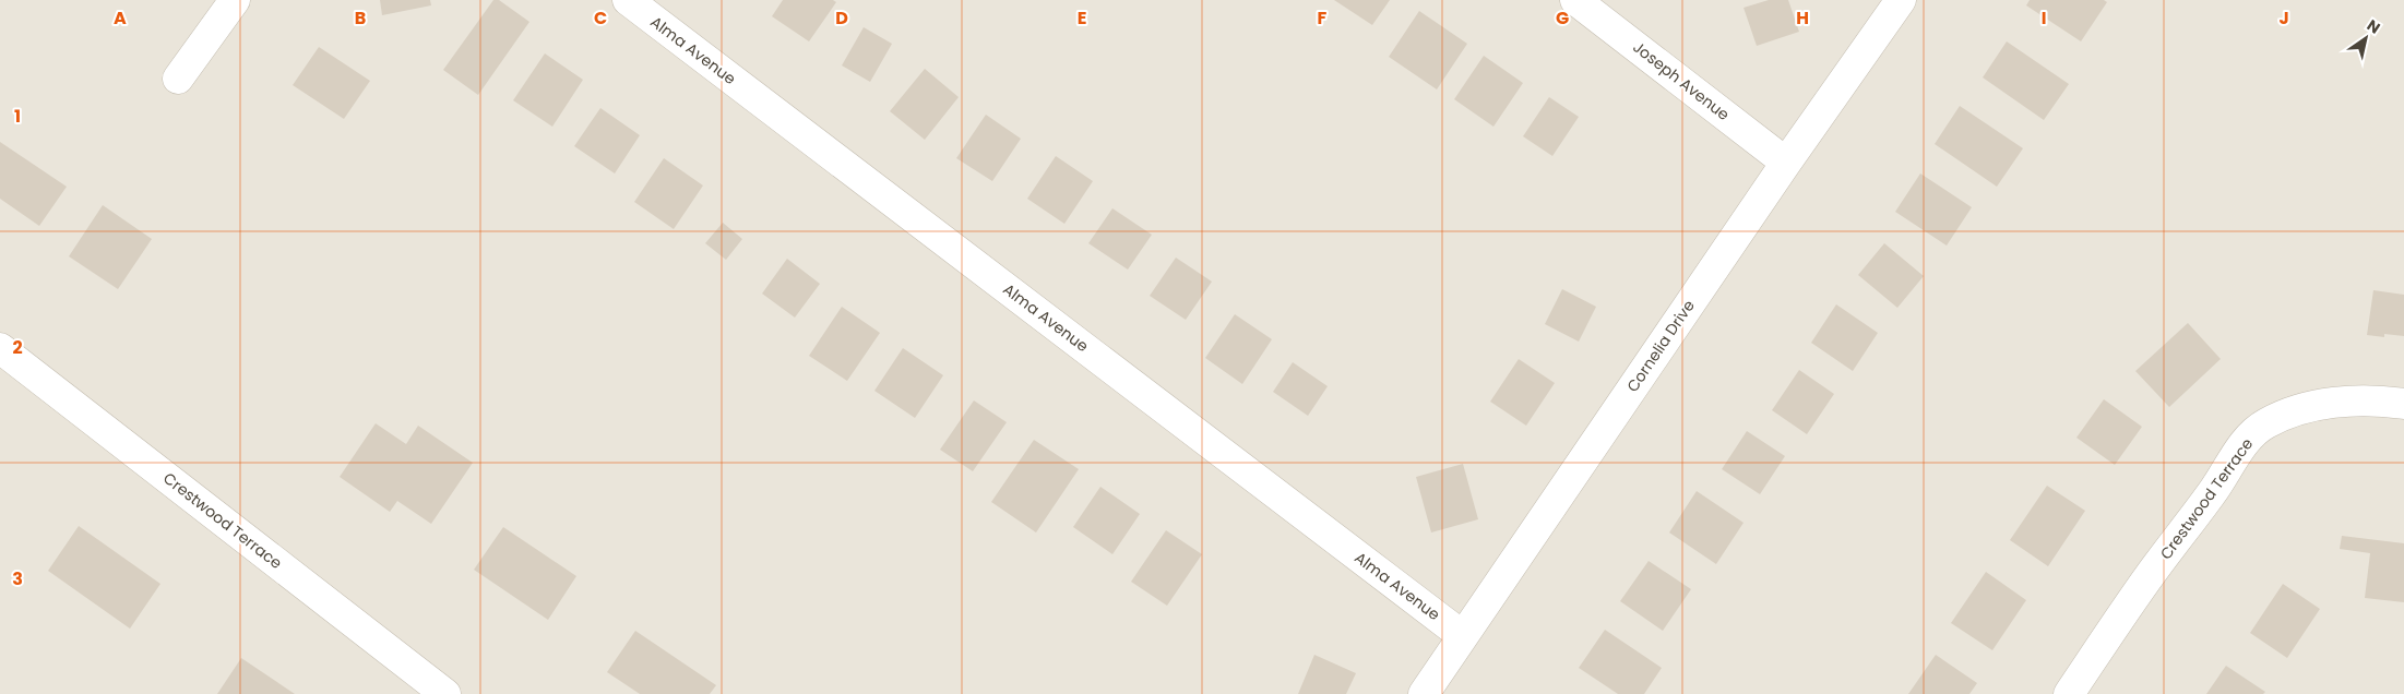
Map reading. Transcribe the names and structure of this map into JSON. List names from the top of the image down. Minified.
{"streets":{"street":["Alma Avenue","Joseph Avenue","Cornelia Drive","Crestwood Terrace"]},"crossings":[["Alma Avenue","Cornelia Drive"],["Joseph Avenue","Cornelia Drive"]],"north":"top right","grid":{"columns":["A","B","C","D","E","F","G","H","I","J"],"rows":["1","2","3"]}}
